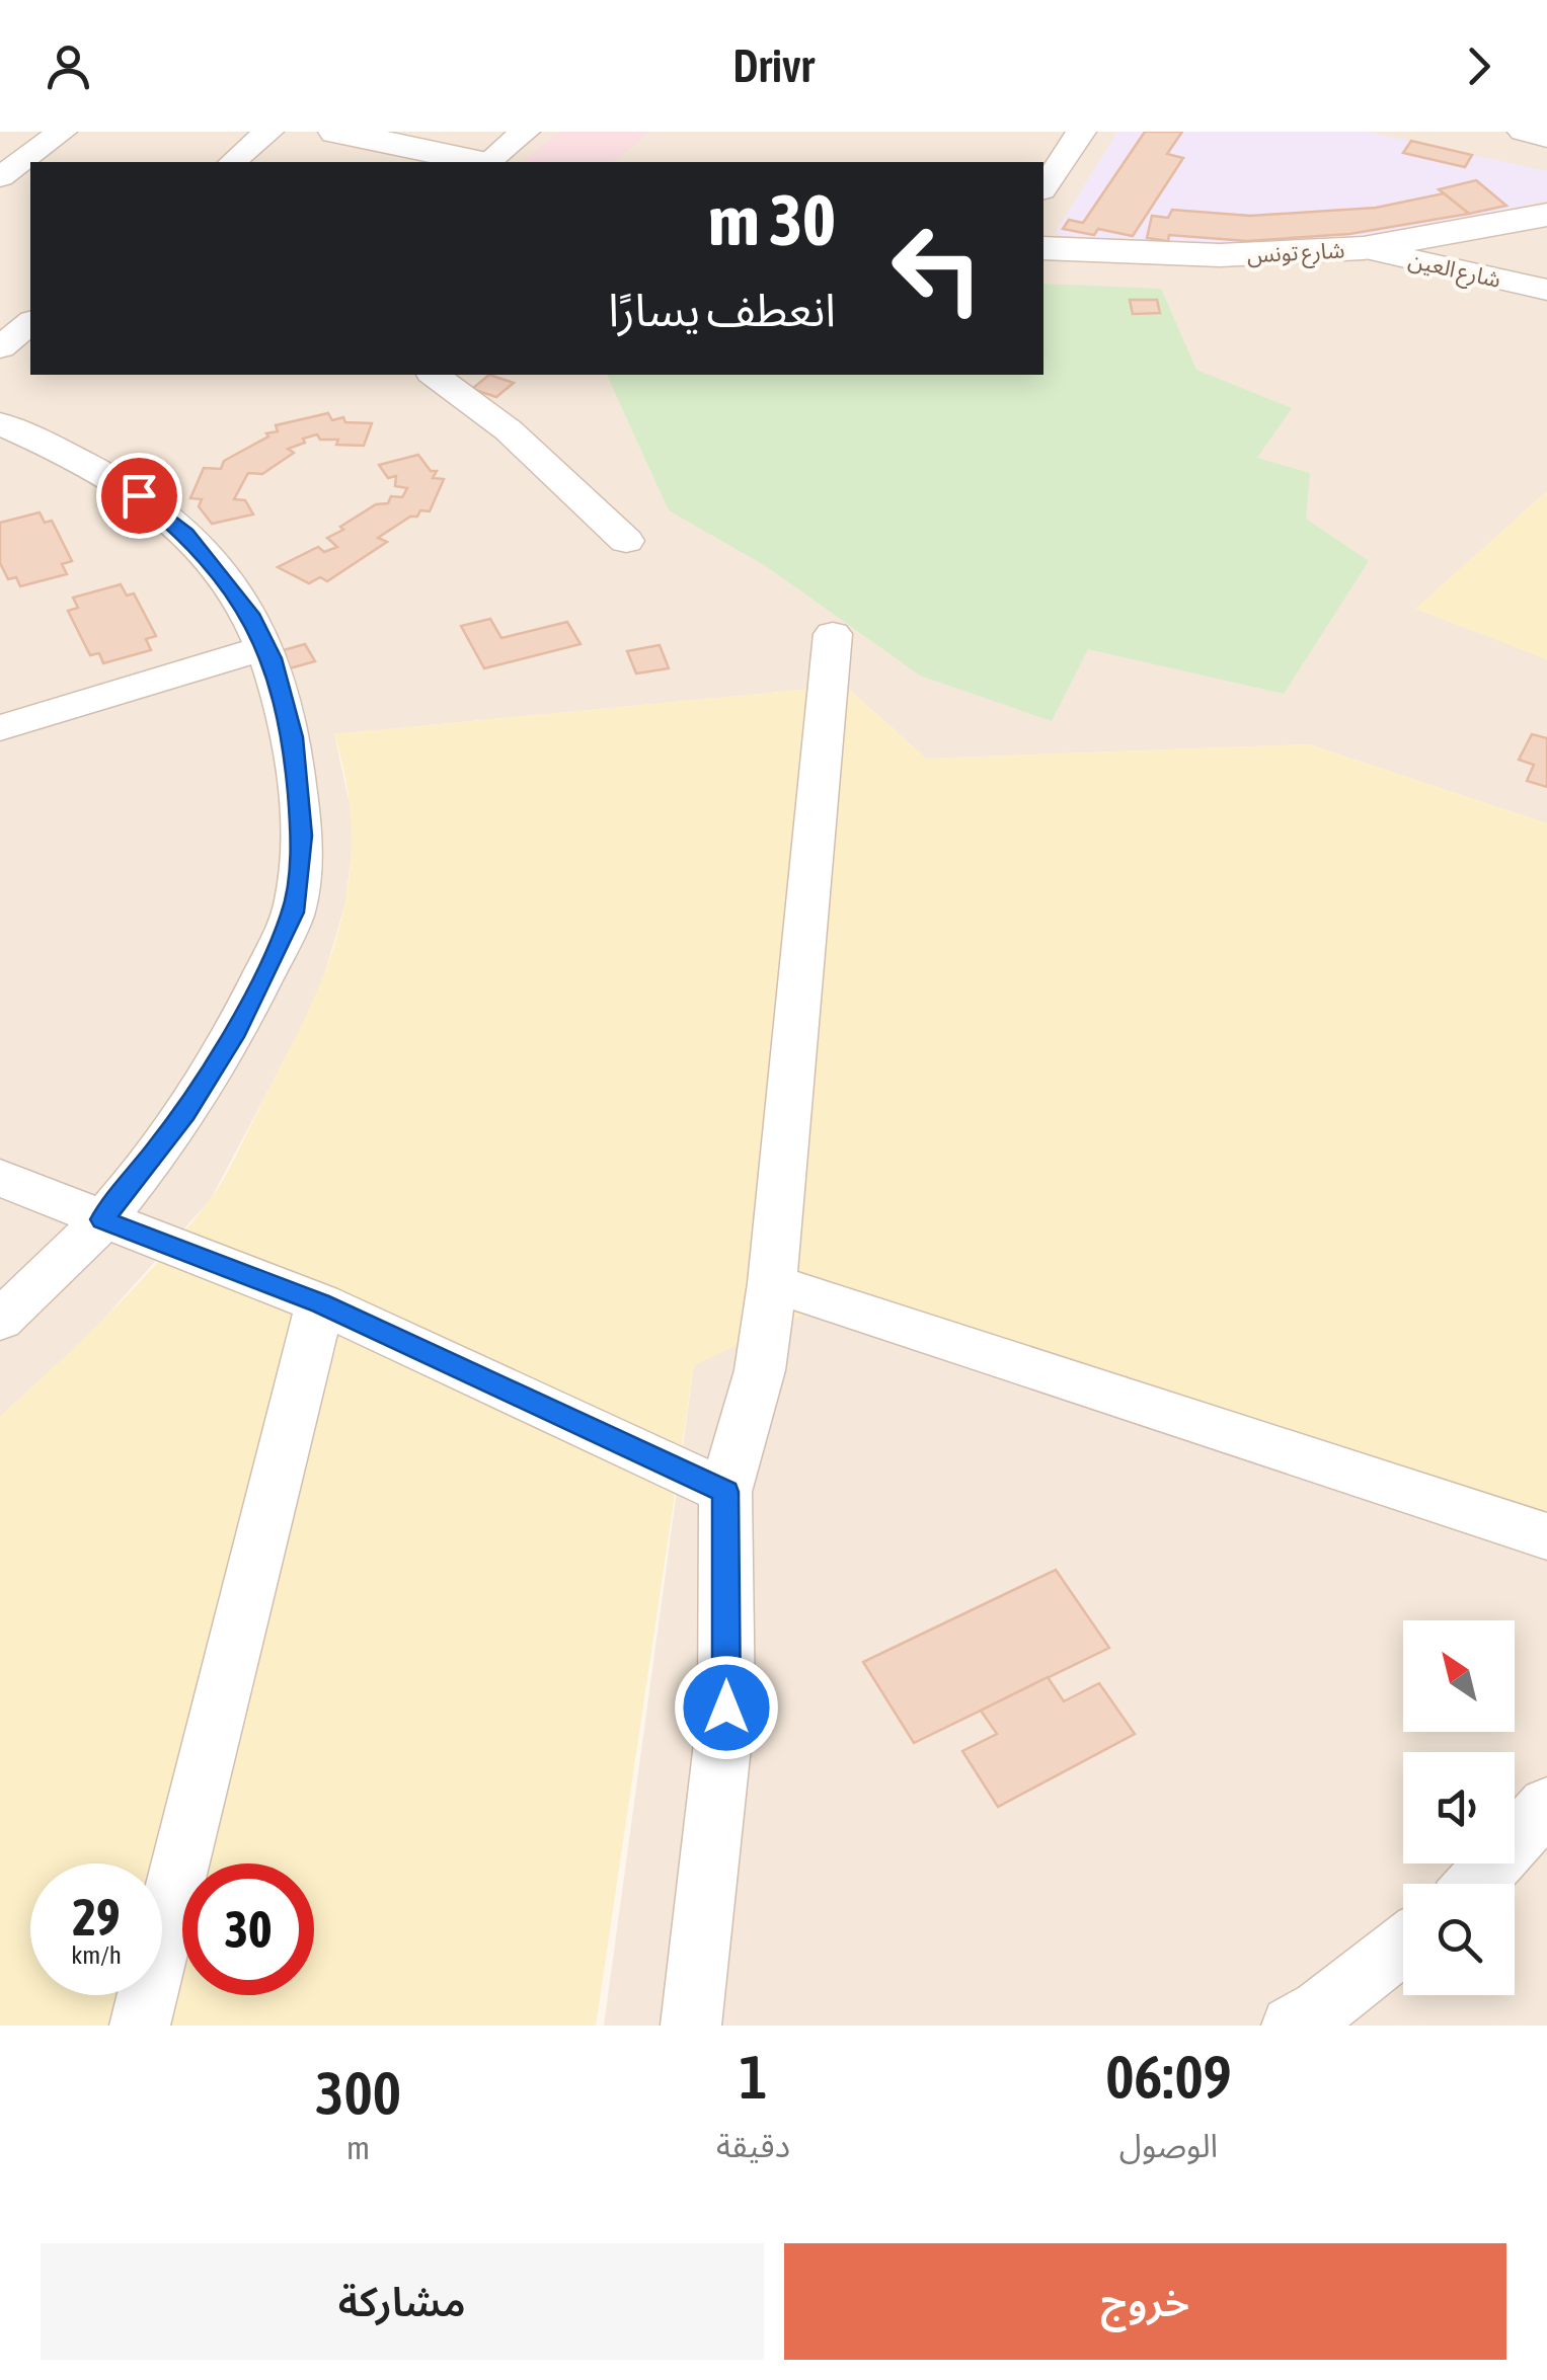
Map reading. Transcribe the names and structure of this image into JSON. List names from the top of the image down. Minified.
{"streets":{"street":["شارع تونس","شارع العين"]},"crossings":[["شارع تونس","شارع العين"]],"north":"top left","page":{"header":"Drivr","turn":["30 m","انعطف يسارًا"],"speed":"29 km/h","limit":"30","eta":["06:09","الوصول","1","دقيقة","300","m"],"buttons":["خروج","مشاركة"]}}
